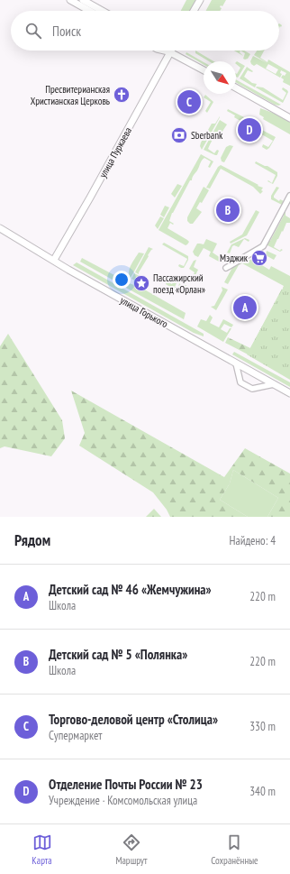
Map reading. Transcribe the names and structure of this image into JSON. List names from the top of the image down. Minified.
{"streets":{"main road":["улица Пуркаева","улица Горького"]},"crossings":[["улица Пуркаева","улица Горького"]],"places":{"church":["Пресвитерианская Христианская Церковь"],"bank":["Sberbank"],"supermarket":["Мэджик"],"place":["Пассажирский поезд «Орлан»"]},"north":"bottom right","page":{"search":"Поиск","pins":["C","D","B","A"],"heading":["Рядом","Найдено: 4"],"list":[{"mark":"A","name":"Детский сад № 46 «Жемчужина»","note":"Школа","value":"220 m"},{"mark":"B","name":"Детский сад № 5 «Полянка»","note":"Школа","value":"220 m"},{"mark":"C","name":"Торгово-деловой центр «Столица»","note":"Супермаркет","value":"330 m"},{"mark":"D","name":"Отделение Почты России № 23","note":"Учреждение · Комсомольская улица","value":"340 m"}],"nav":["Карта","Маршрут","Сохранённые"]}}
